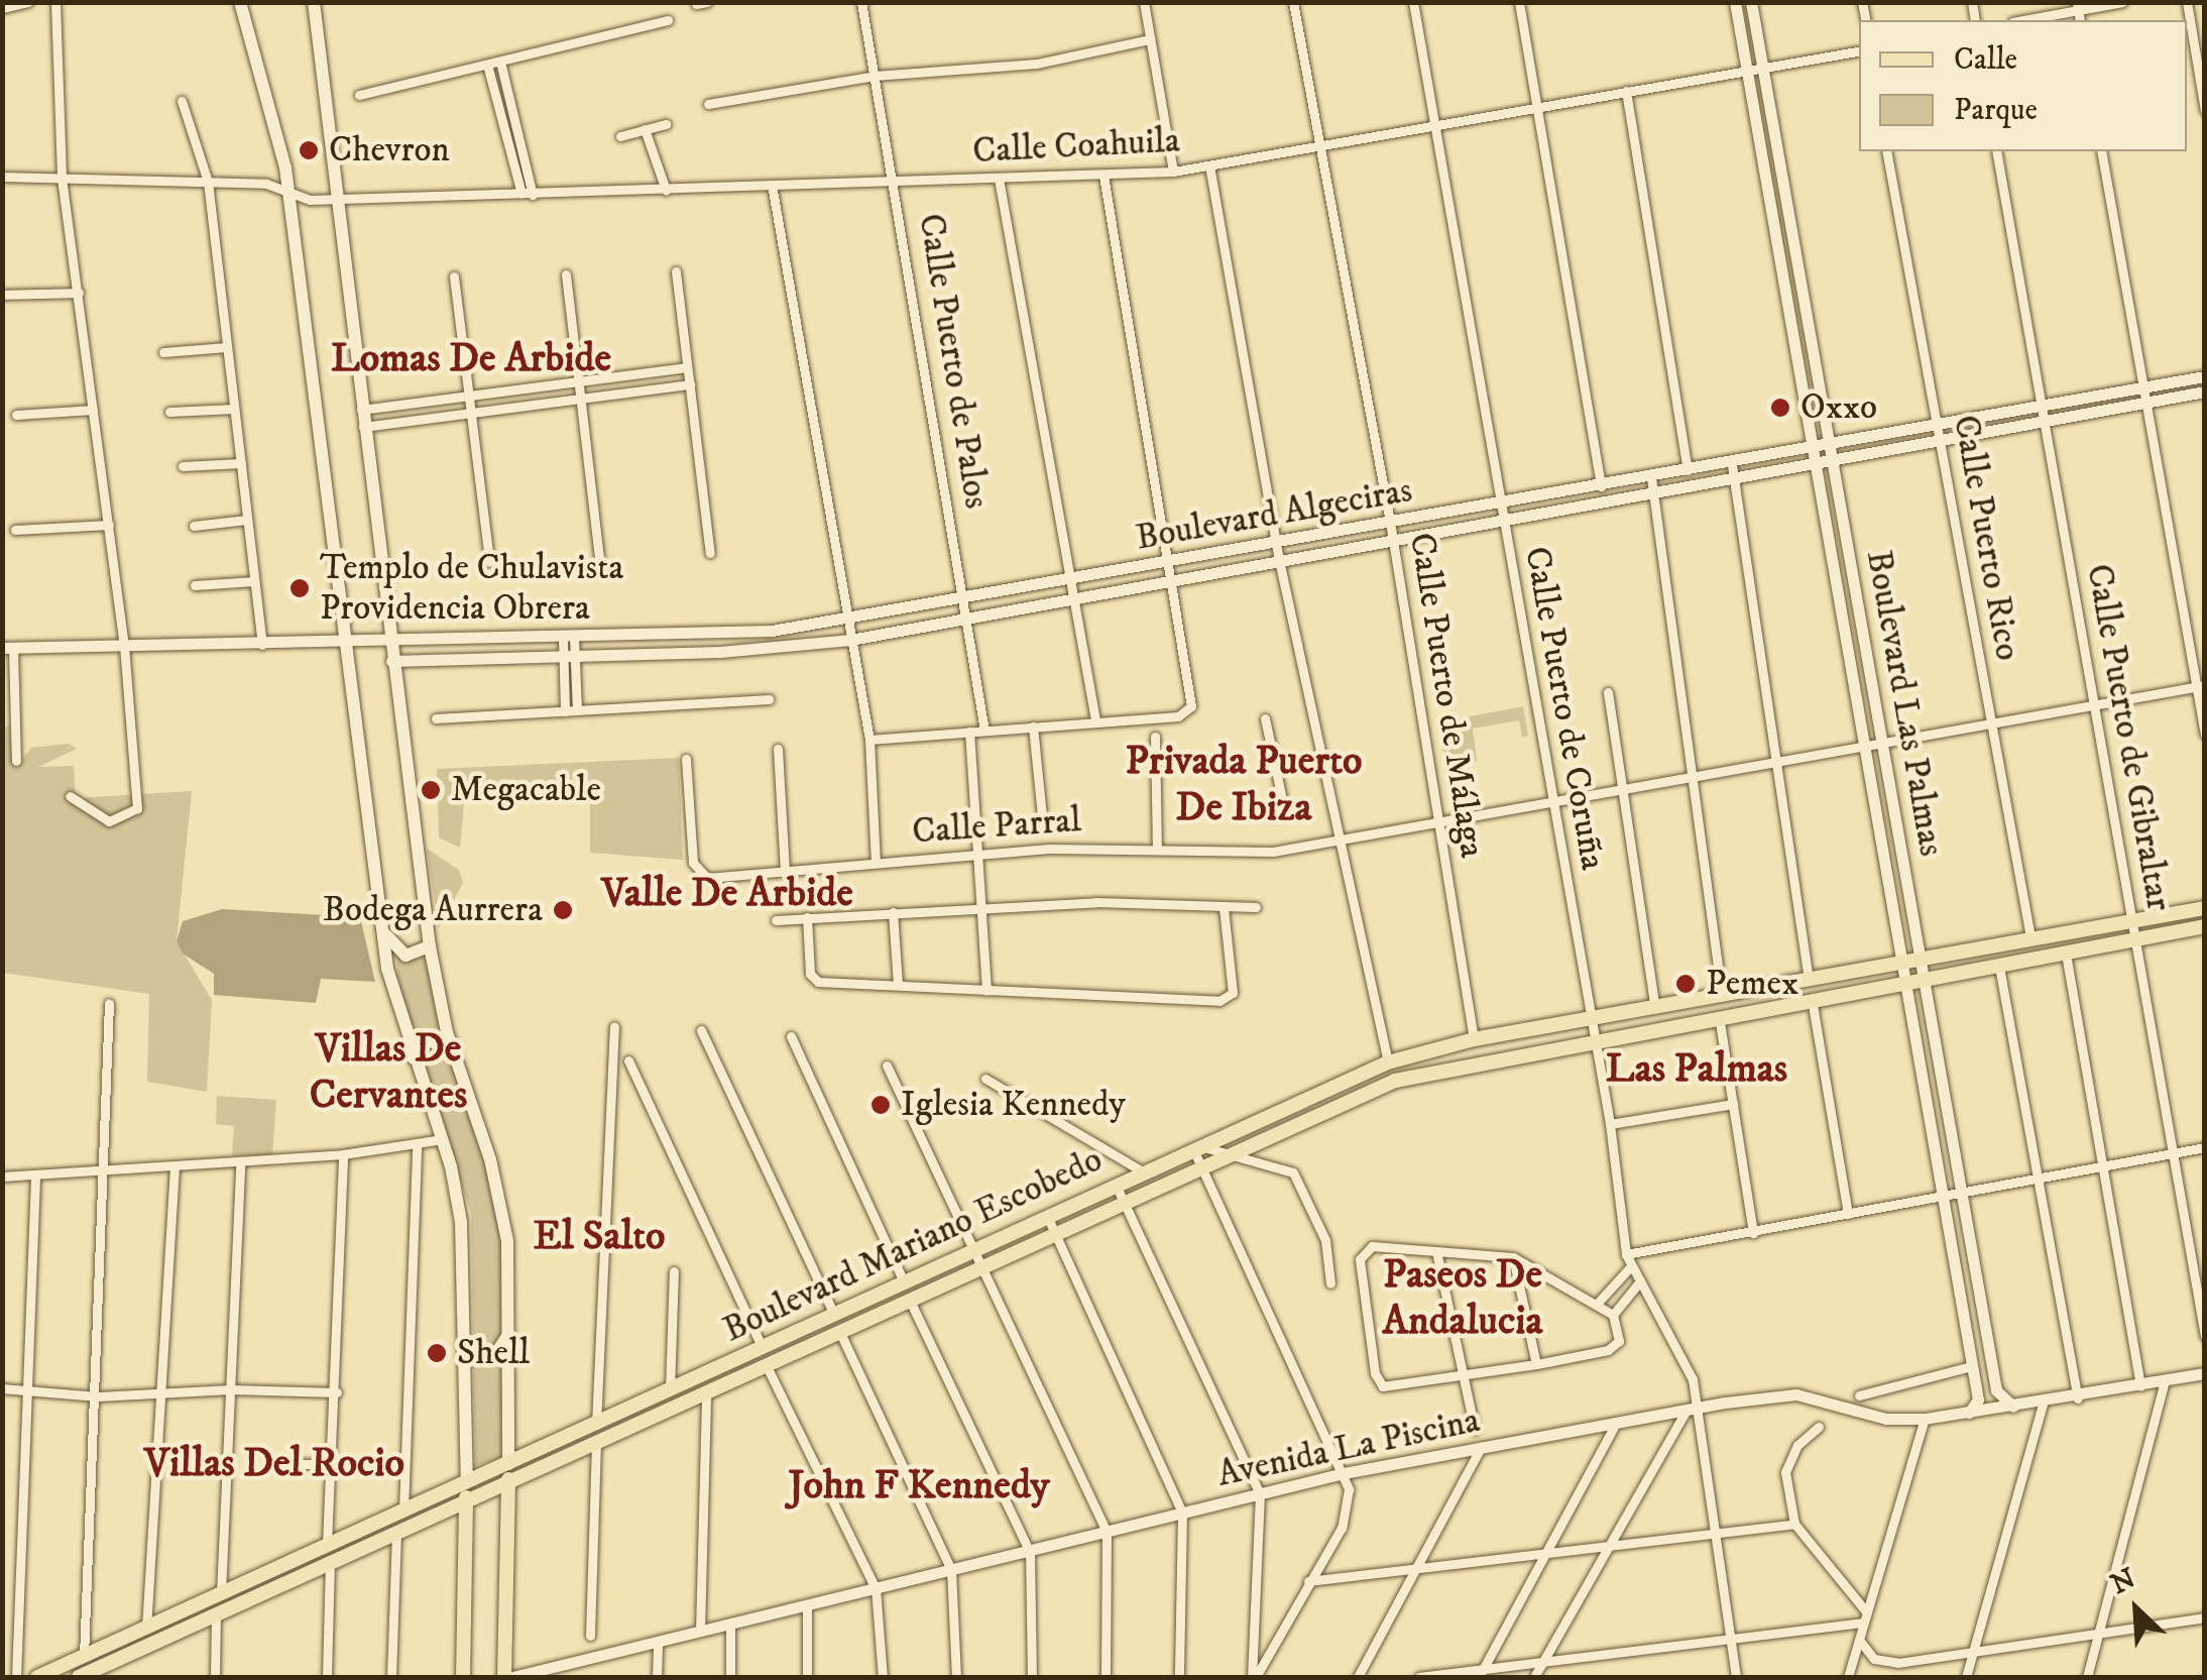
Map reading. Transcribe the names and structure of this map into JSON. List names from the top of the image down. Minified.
{"streets":{"main road":["Boulevard Mariano Escobedo"],"street":["Calle Coahuila","Calle Puerto de Palos","Boulevard Algeciras","Calle Puerto Rico","Calle Puerto de Málaga","Boulevard Las Palmas","Calle Puerto de Coruña","Calle Puerto de Gibraltar","Calle Parral","Avenida La Piscina"]},"crossings":[["Calle Coahuila","Calle Puerto de Palos"],["Calle Coahuila","Calle Puerto de Málaga"],["Calle Coahuila","Boulevard Las Palmas"],["Calle Coahuila","Calle Puerto de Coruña"],["Calle Puerto de Palos","Boulevard Algeciras"],["Boulevard Algeciras","Calle Puerto Rico"],["Boulevard Algeciras","Calle Puerto de Málaga"],["Boulevard Algeciras","Boulevard Las Palmas"],["Boulevard Algeciras","Calle Puerto de Coruña"],["Boulevard Algeciras","Calle Puerto de Gibraltar"],["Calle Puerto Rico","Calle Parral"],["Calle Puerto Rico","Boulevard Mariano Escobedo"],["Calle Puerto de Málaga","Calle Parral"],["Calle Puerto de Málaga","Boulevard Mariano Escobedo"],["Boulevard Las Palmas","Calle Parral"],["Boulevard Las Palmas","Boulevard Mariano Escobedo"],["Calle Puerto de Coruña","Calle Parral"],["Calle Puerto de Coruña","Boulevard Mariano Escobedo"],["Calle Puerto de Coruña","Avenida La Piscina"],["Calle Puerto de Gibraltar","Calle Parral"],["Calle Puerto de Gibraltar","Boulevard Mariano Escobedo"]],"districts":["Lomas De Arbide","Privada Puerto De Ibiza","Valle De Arbide","Villas De Cervantes","Las Palmas","El Salto","Paseos De Andalucia","Villas Del Rocio","John F Kennedy"],"places":["Chevron","Oxxo","Templo de Chulavista Providencia Obrera","Megacable","Bodega Aurrera","Pemex","Iglesia Kennedy","Shell"],"legend":["Calle","Parque"],"north":"top left"}
